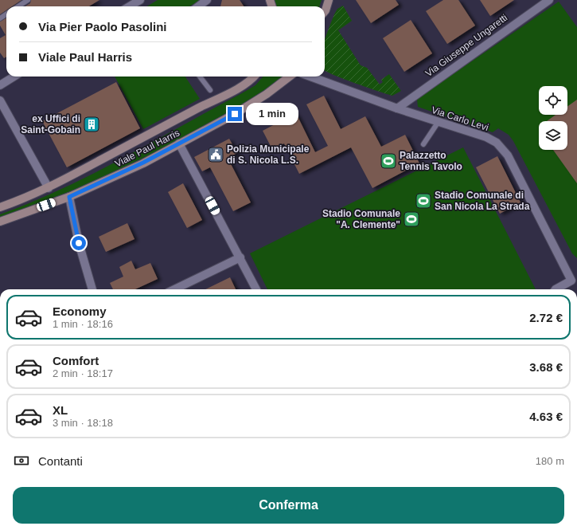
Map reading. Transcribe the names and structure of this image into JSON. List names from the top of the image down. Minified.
{"streets":{"street":["Via Giuseppe Ungaretti","Via Carlo Levi","Viale Paul Harris"]},"crossings":[["Via Giuseppe Ungaretti","Via Carlo Levi"]],"places":{"building":["ex Uffici di Saint-Gobain"],"public building":["Polizia Municipale di S. Nicola L.S."],"sports":["Palazzetto Tennis Tavolo","Stadio Comunale di San Nicola La Strada","Stadio Comunale \"A. Clemente\""]},"page":{"banner":["Via Pier Paolo Pasolini","Viale Paul Harris"],"bubble":"1 min","list":[{"name":"Economy","note":"1 min · 18:16","value":"2.72 €"},{"name":"Comfort","note":"2 min · 18:17","value":"3.68 €"},{"name":"XL","note":"3 min · 18:18","value":"4.63 €"}],"pay":["Contanti","180 m"],"buttons":"Conferma"}}
